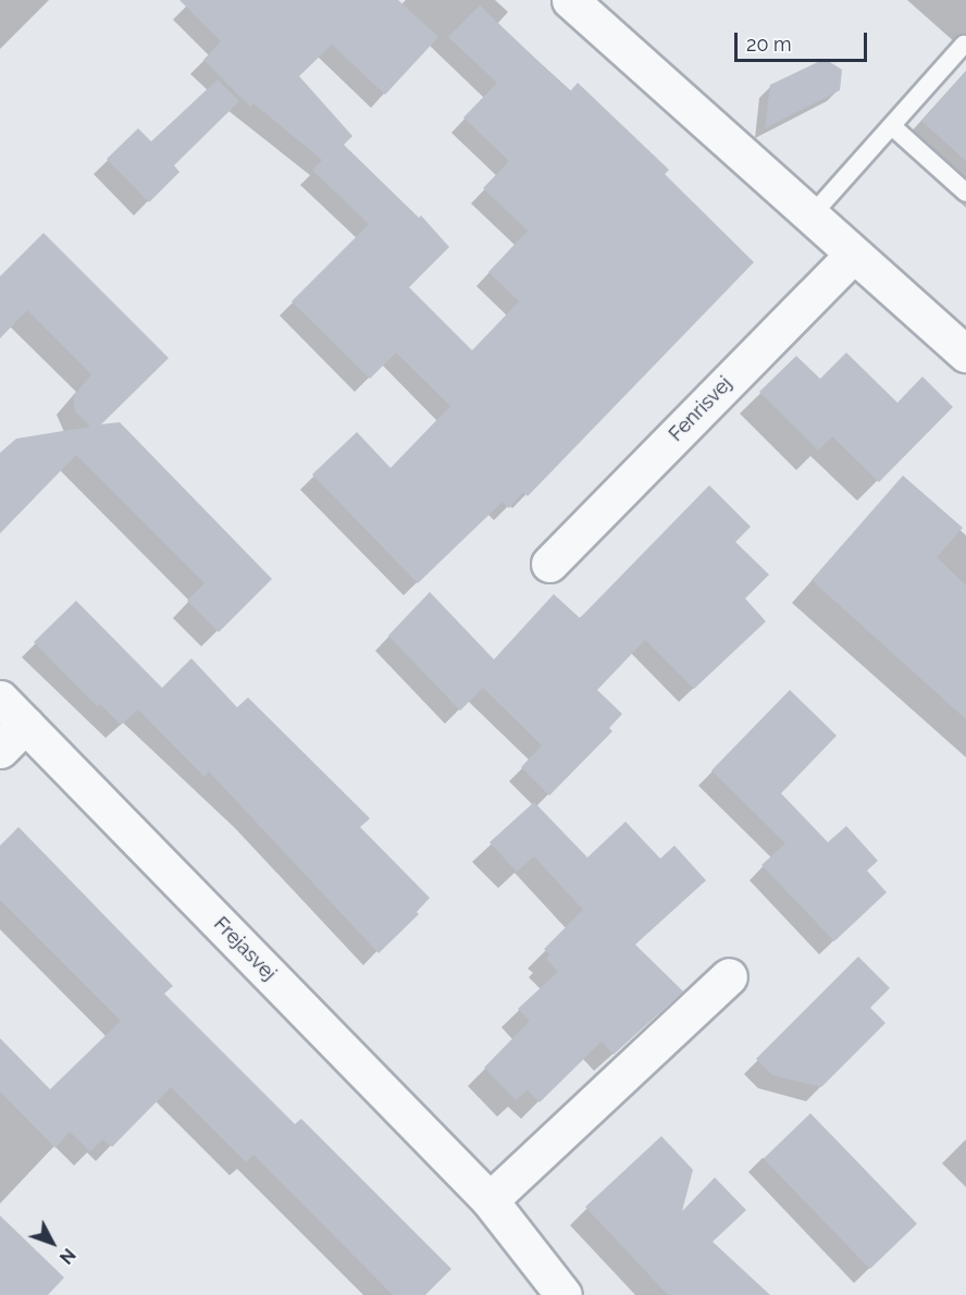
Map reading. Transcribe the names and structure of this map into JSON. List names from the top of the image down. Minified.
{"streets":{"street":["Fenrisvej","Frejasvej"]},"scale_bar":"20 m","north":"bottom right"}
